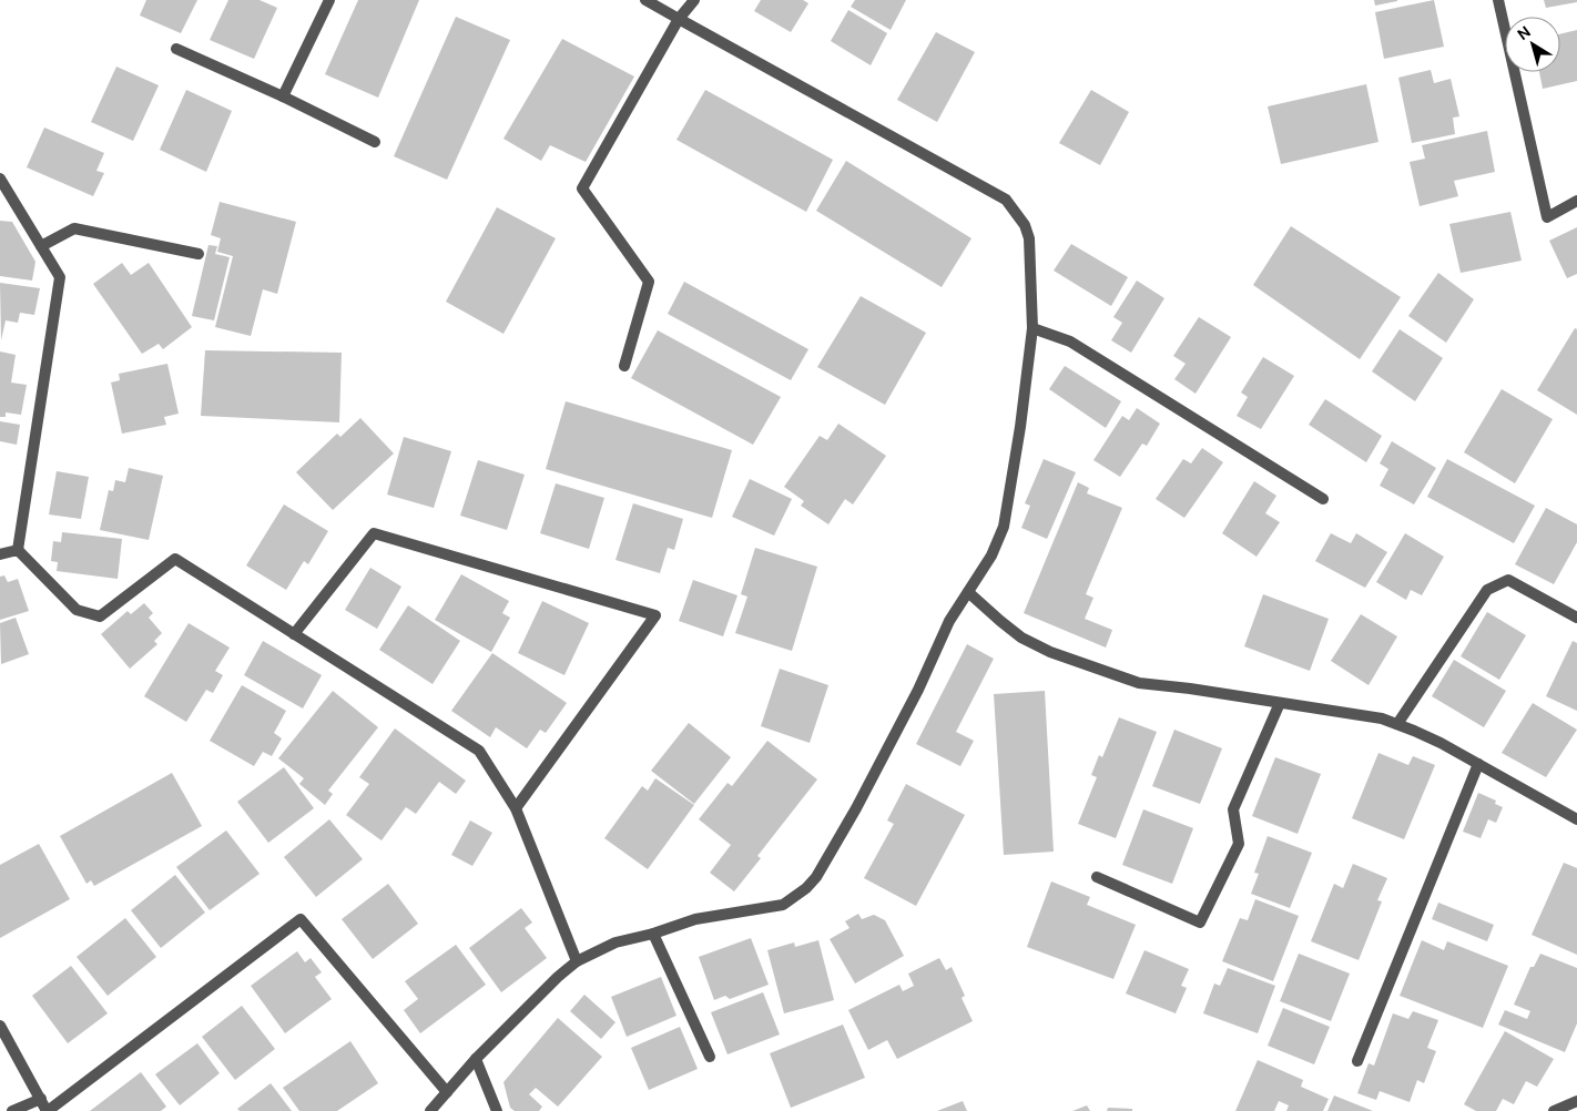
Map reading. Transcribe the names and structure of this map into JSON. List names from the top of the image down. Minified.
{"north":"top left"}
